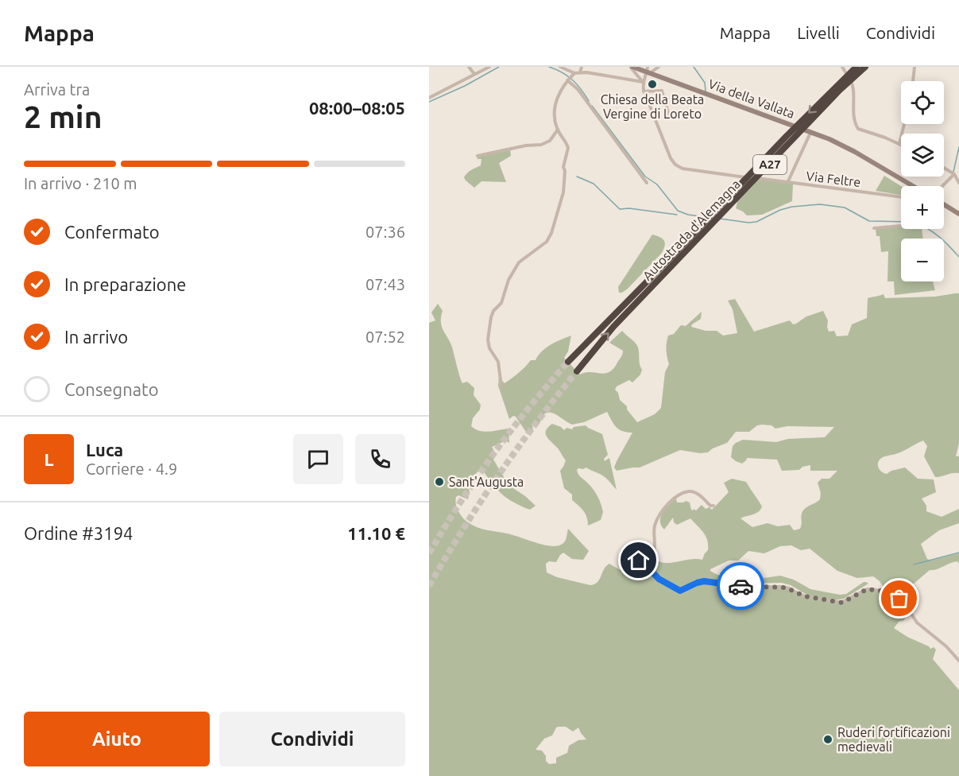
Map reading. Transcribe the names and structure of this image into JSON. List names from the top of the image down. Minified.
{"streets":{"highway":["A27","Autostrada d'Alemagna"],"main road":["Via della Vallata"],"street":["Via Feltre"]},"crossings":[["Via della Vallata","Via Feltre"]],"places":["Chiesa della Beata Vergine di Loreto","Sant'Augusta","Ruderi fortificazioni medievali"],"page":{"header":"Mappa","nav":["Mappa","Livelli","Condividi"],"heading":["2 min","Arriva tra","08:00–08:05"],"panel":["Luca","Corriere · 4.9","Ordine #3194","11.10 €"],"map_buttons":["+","−"],"bar":"In arrivo · 210 m","list":[["Confermato","07:36"],["In preparazione","07:43"],["In arrivo","07:52"],"Consegnato"],"round":"L","buttons":["Aiuto","Condividi"]}}
